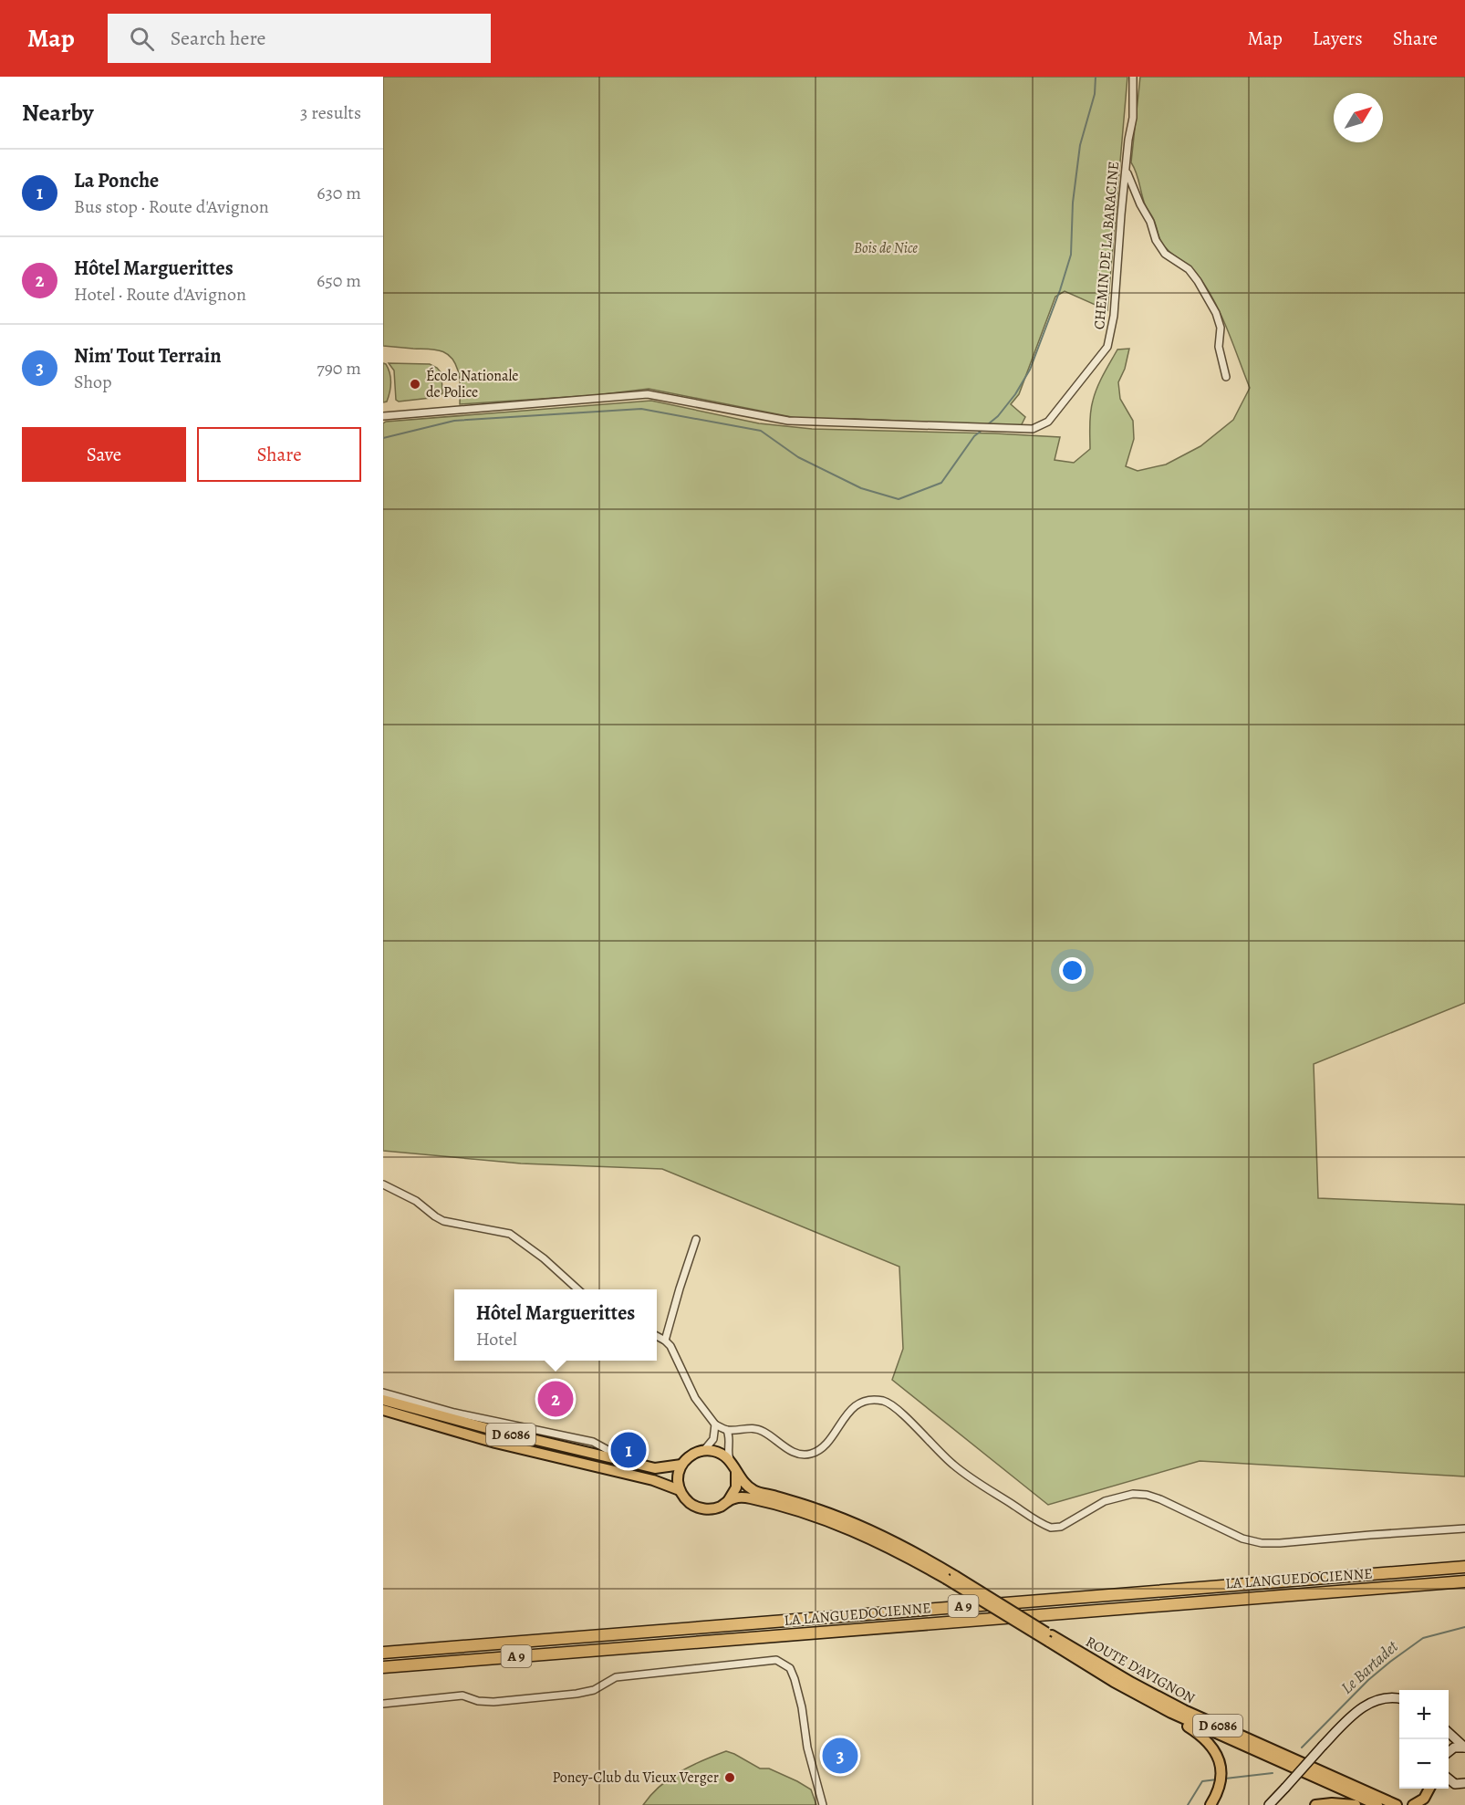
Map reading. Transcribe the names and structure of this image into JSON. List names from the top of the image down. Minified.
{"streets":{"highway":["LA LANGUEDOCIENNE","A 9"],"main road":["D 6086","ROUTE D'AVIGNON"],"street":["CHEMIN DE LA BARACINE"]},"crossings":[["D 6086","ROUTE D'AVIGNON"]],"water":["Le Bartadet"],"parks":["Bois de Nice"],"places":["École Nationale de Police","Poney-Club du Vieux Verger"],"north":"top right","page":{"header":"Map","search":"Search here","nav":["Map","Layers","Share"],"heading":["Nearby","3 results"],"list":[{"mark":"1","name":"La Ponche","note":"Bus stop · Route d'Avignon","value":"630 m"},{"mark":"2","name":"Hôtel Marguerittes","note":"Hotel · Route d'Avignon","value":"650 m"},{"mark":"3","name":"Nim' Tout Terrain","note":"Shop","value":"790 m"}],"buttons":["Save","Share"],"popup":["Hôtel Marguerittes","Hotel"],"pins":["2","1","3"],"map_buttons":["+","−"]}}
